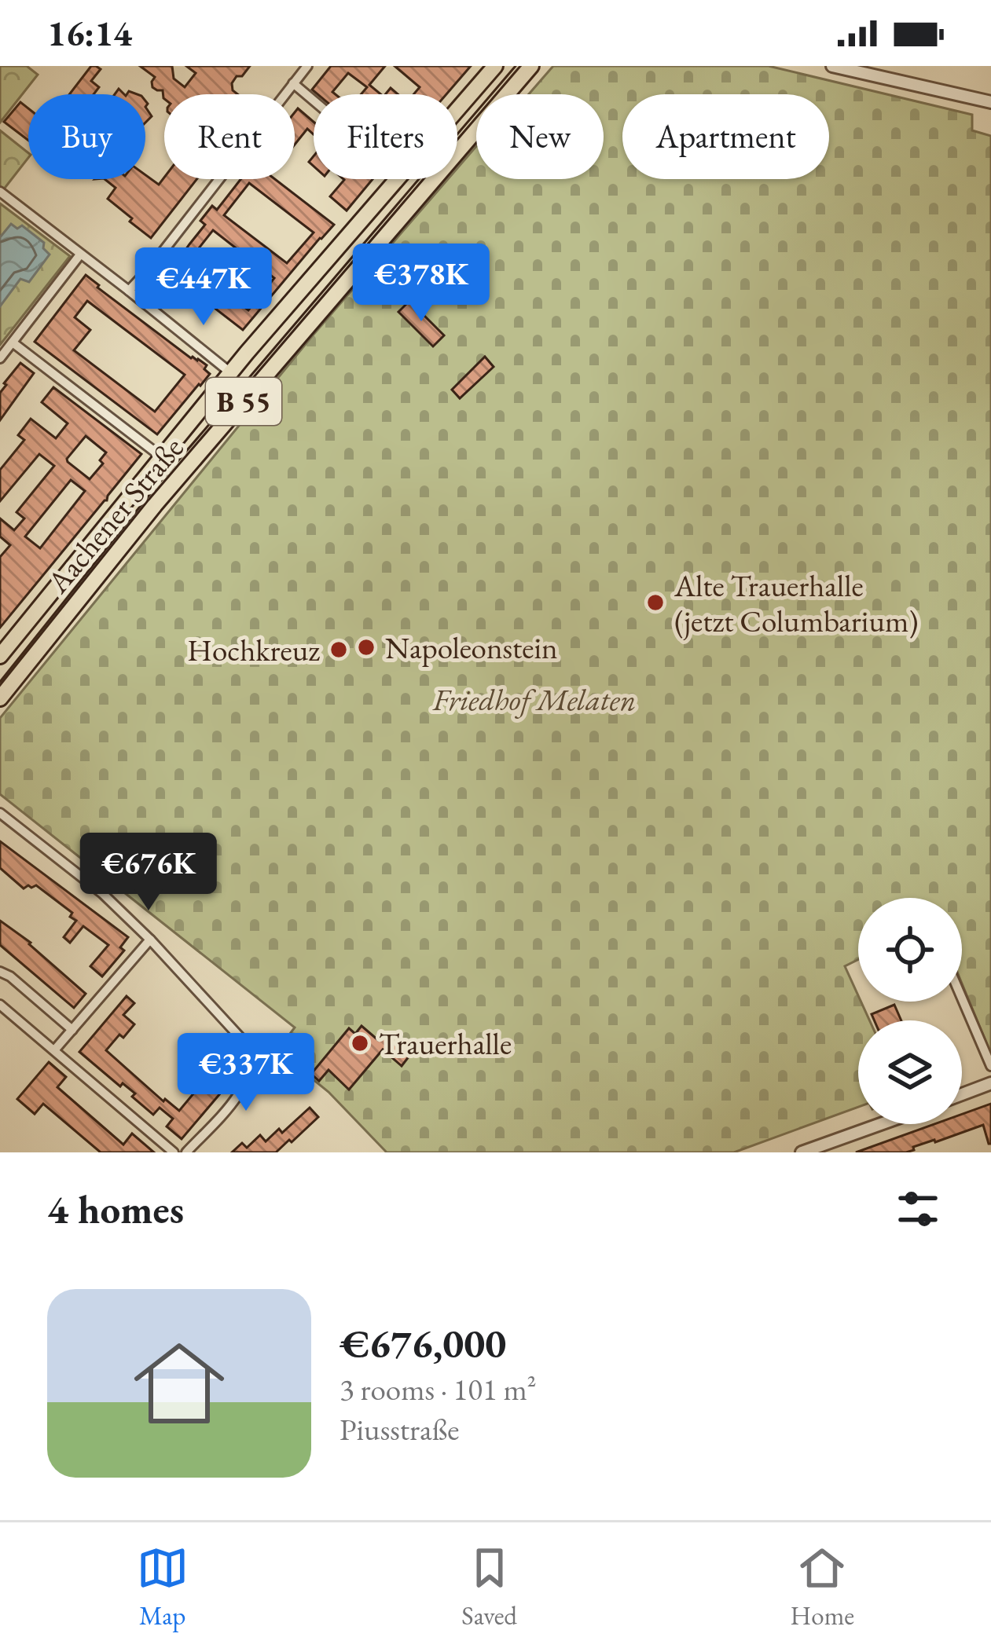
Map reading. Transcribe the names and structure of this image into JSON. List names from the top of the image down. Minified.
{"streets":{"main road":["B 55","Aachener Straße"]},"parks":["Friedhof Melaten"],"places":["Alte Trauerhalle (jetzt Columbarium)","Napoleonstein","Hochkreuz","Trauerhalle"],"page":{"status":"16:14","chip":["Buy","Rent","Filters","New","Apartment"],"price":["€378K","€447K","€676K","€337K"],"heading":"4 homes","list":[{"name":"€676,000","note":"3 rooms · 101 m² · Piusstraße"}],"tabs":["Map","Saved","Home"]}}
